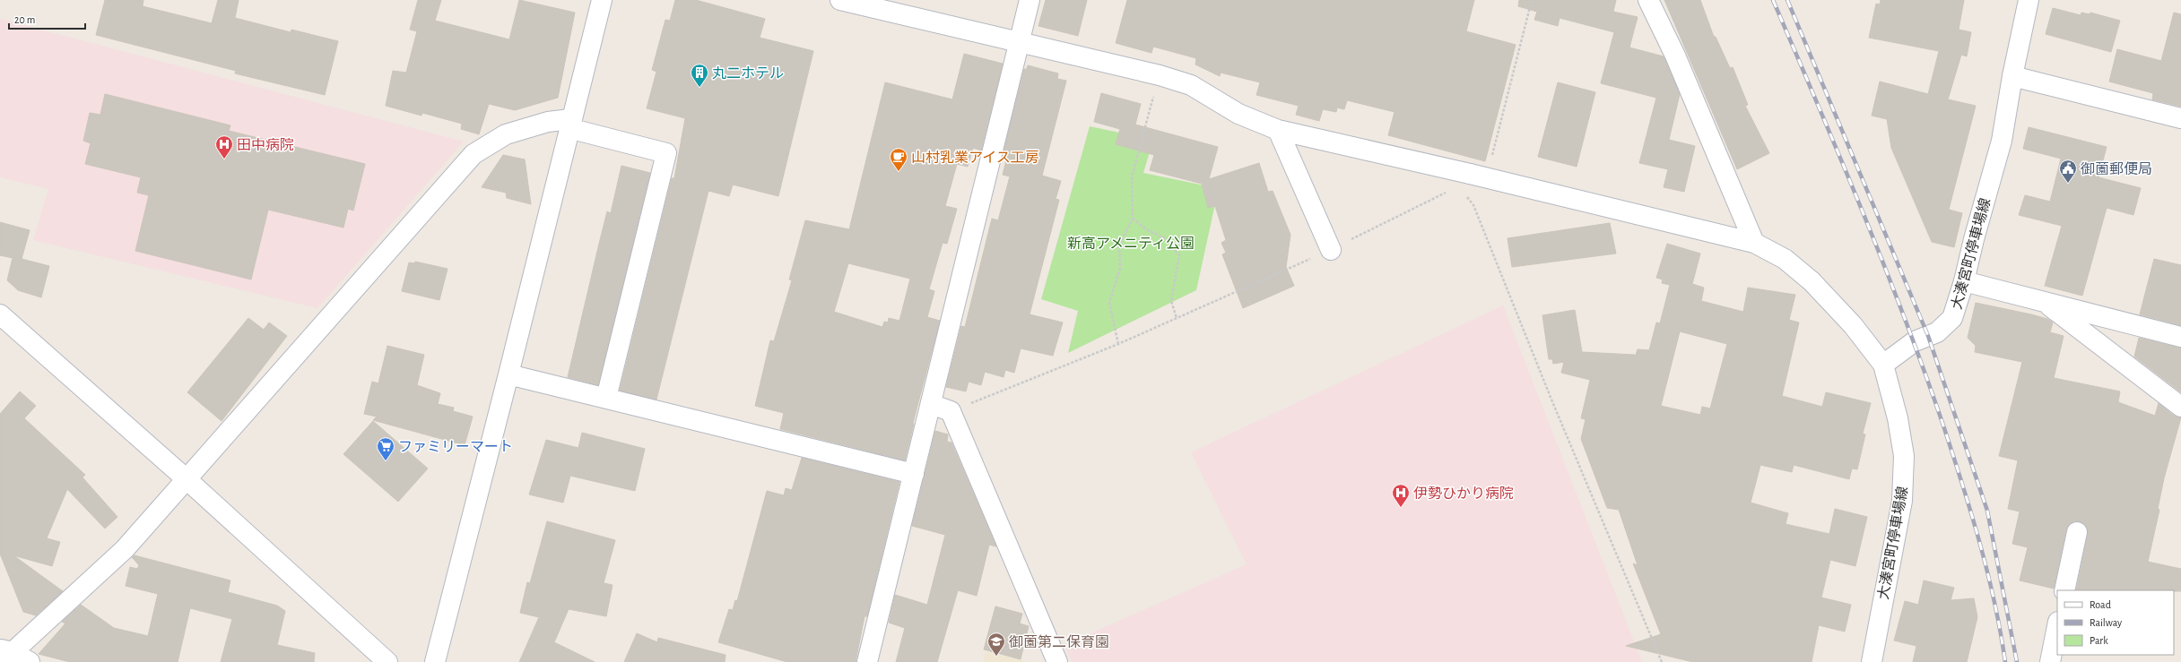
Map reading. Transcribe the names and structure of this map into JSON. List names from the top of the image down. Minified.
{"streets":{"street":["大湊宮町停車場線"]},"parks":["新高アメニティ公園"],"places":{"building":["丸二ホテル"],"hospital":["田中病院","伊勢ひかり病院"],"cafe":["山村乳業アイス工房"],"public building":["御薗郵便局"],"supermarket":["ファミリーマート"],"school or university":["御薗第二保育園"]},"legend":["Road","Railway","Park"],"scale_bar":"20 m"}
